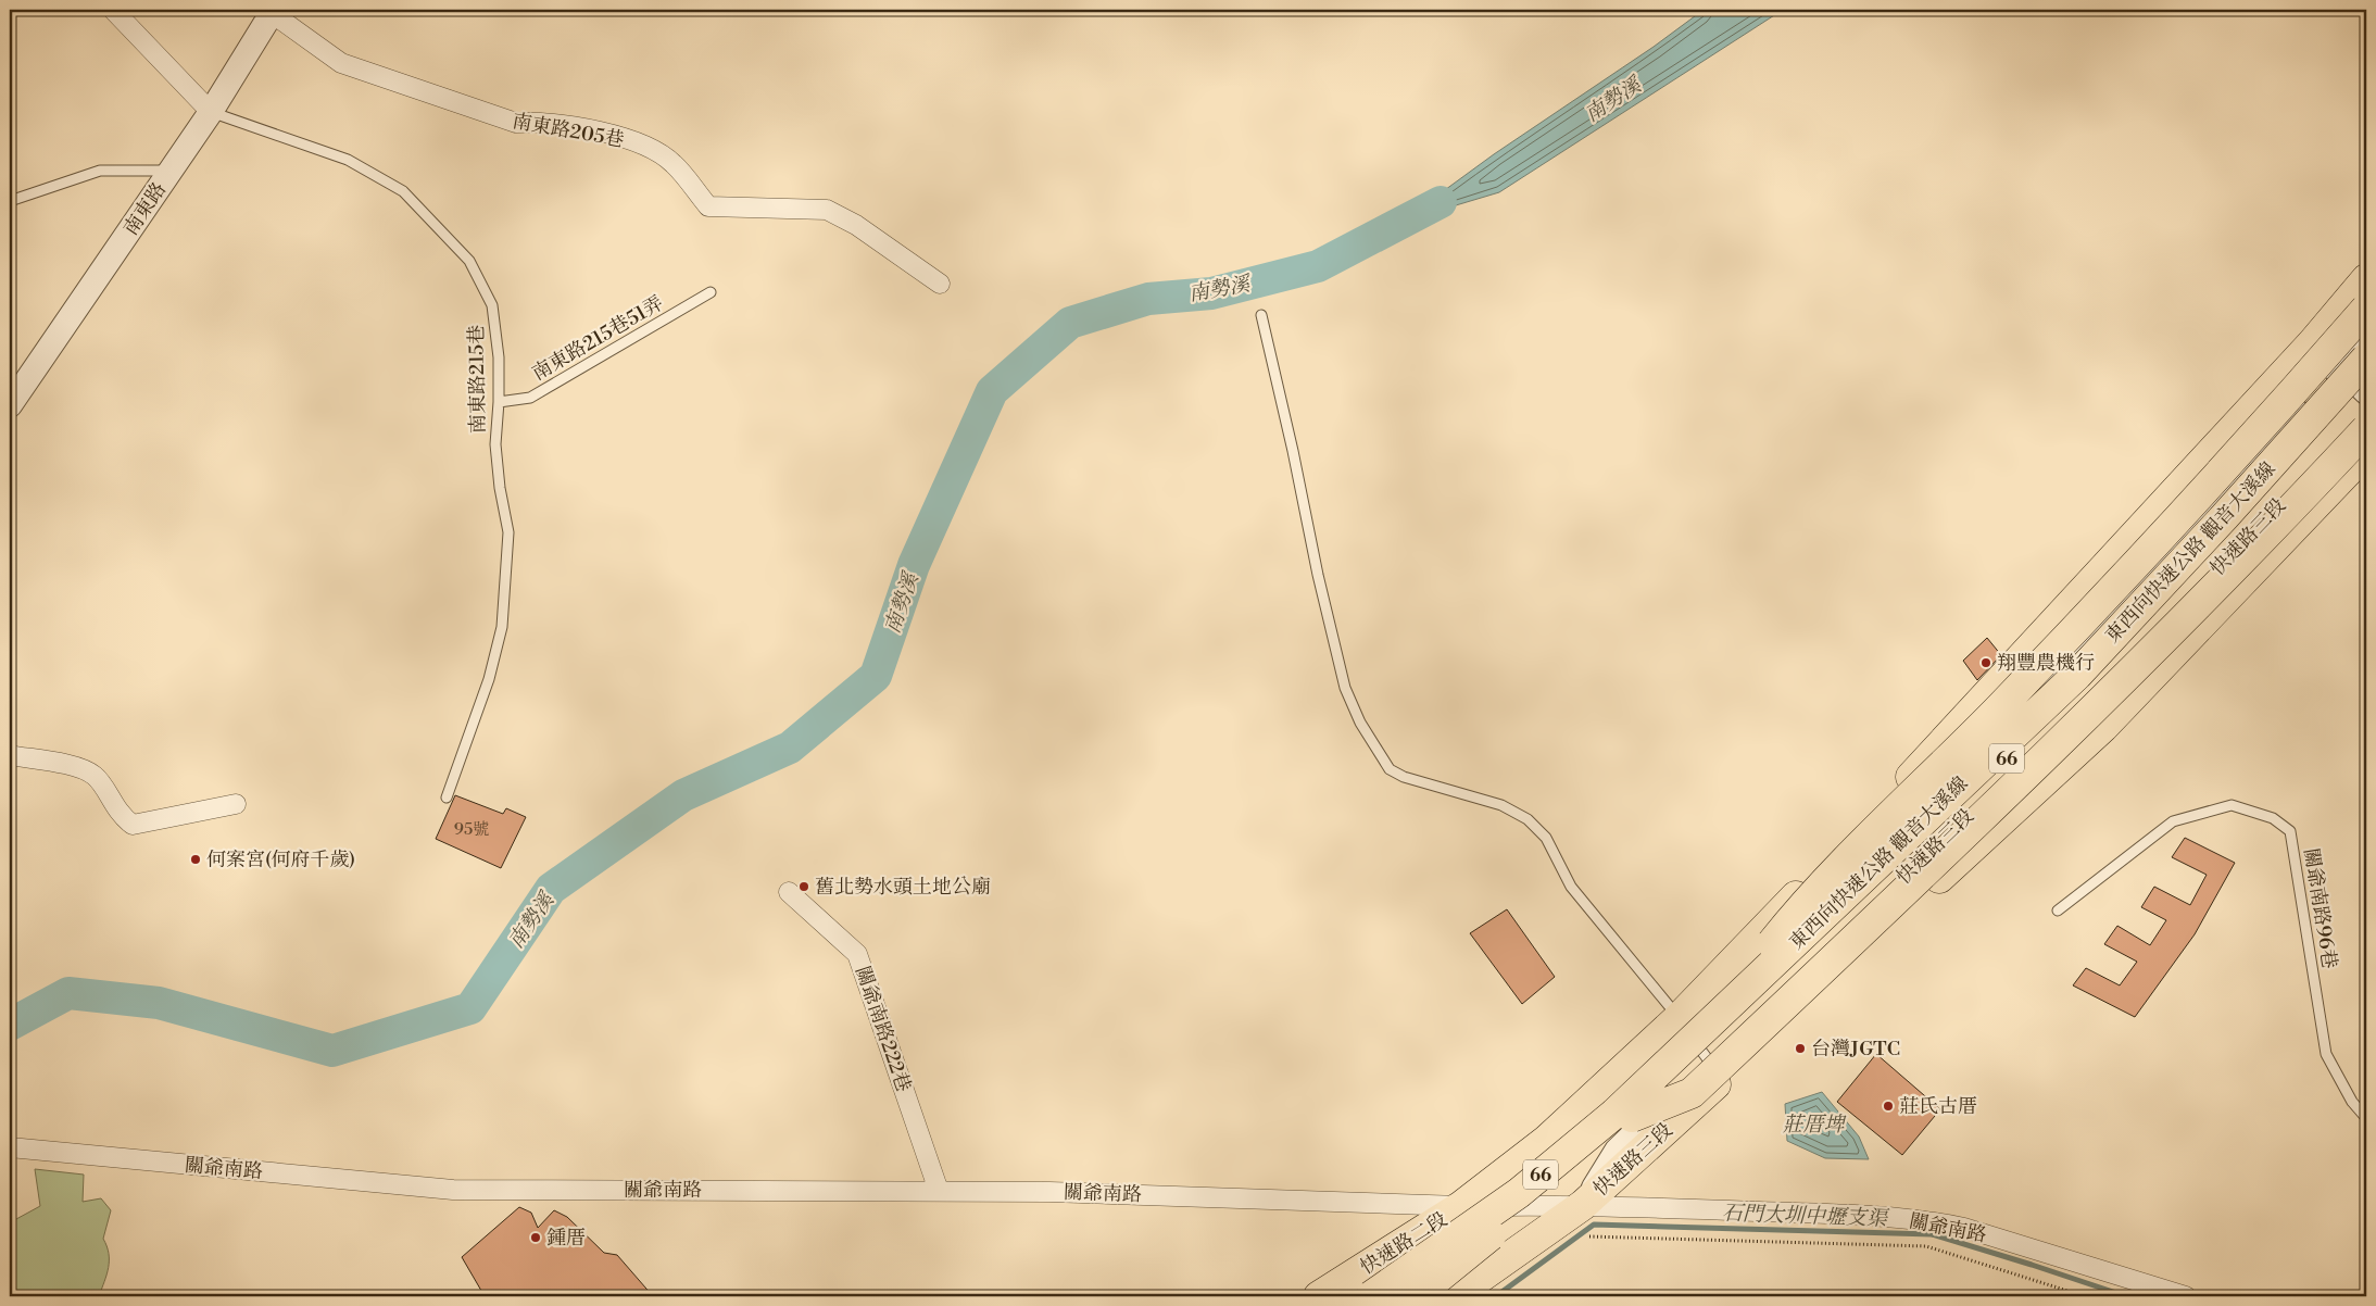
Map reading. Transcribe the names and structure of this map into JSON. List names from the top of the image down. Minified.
{"streets":{"main road":["快速路三段","東西向快速公路 觀音大溪線","66","快速路二段"],"street":["南東路205巷","南東路","關爺南路222巷","關爺南路"],"lane":["南東路215巷51弄","南東路215巷","關爺南路96巷"]},"crossings":[["南東路205巷","南東路"],["南東路","南東路215巷"],["南東路215巷51弄","南東路215巷"],["快速路三段","東西向快速公路 觀音大溪線"],["快速路三段","66"],["快速路三段","關爺南路"],["快速路三段","快速路二段"],["66","關爺南路"],["關爺南路222巷","關爺南路"],["關爺南路","快速路二段"]],"water":["南勢溪","莊厝埤","石門大圳中壢支渠"],"places":["翔豐農機行","何案宮(何府千歲)","舊北勢水頭土地公廟","台灣JGTC","莊氏古厝","鍾厝"],"house_numbers":["95號"]}
